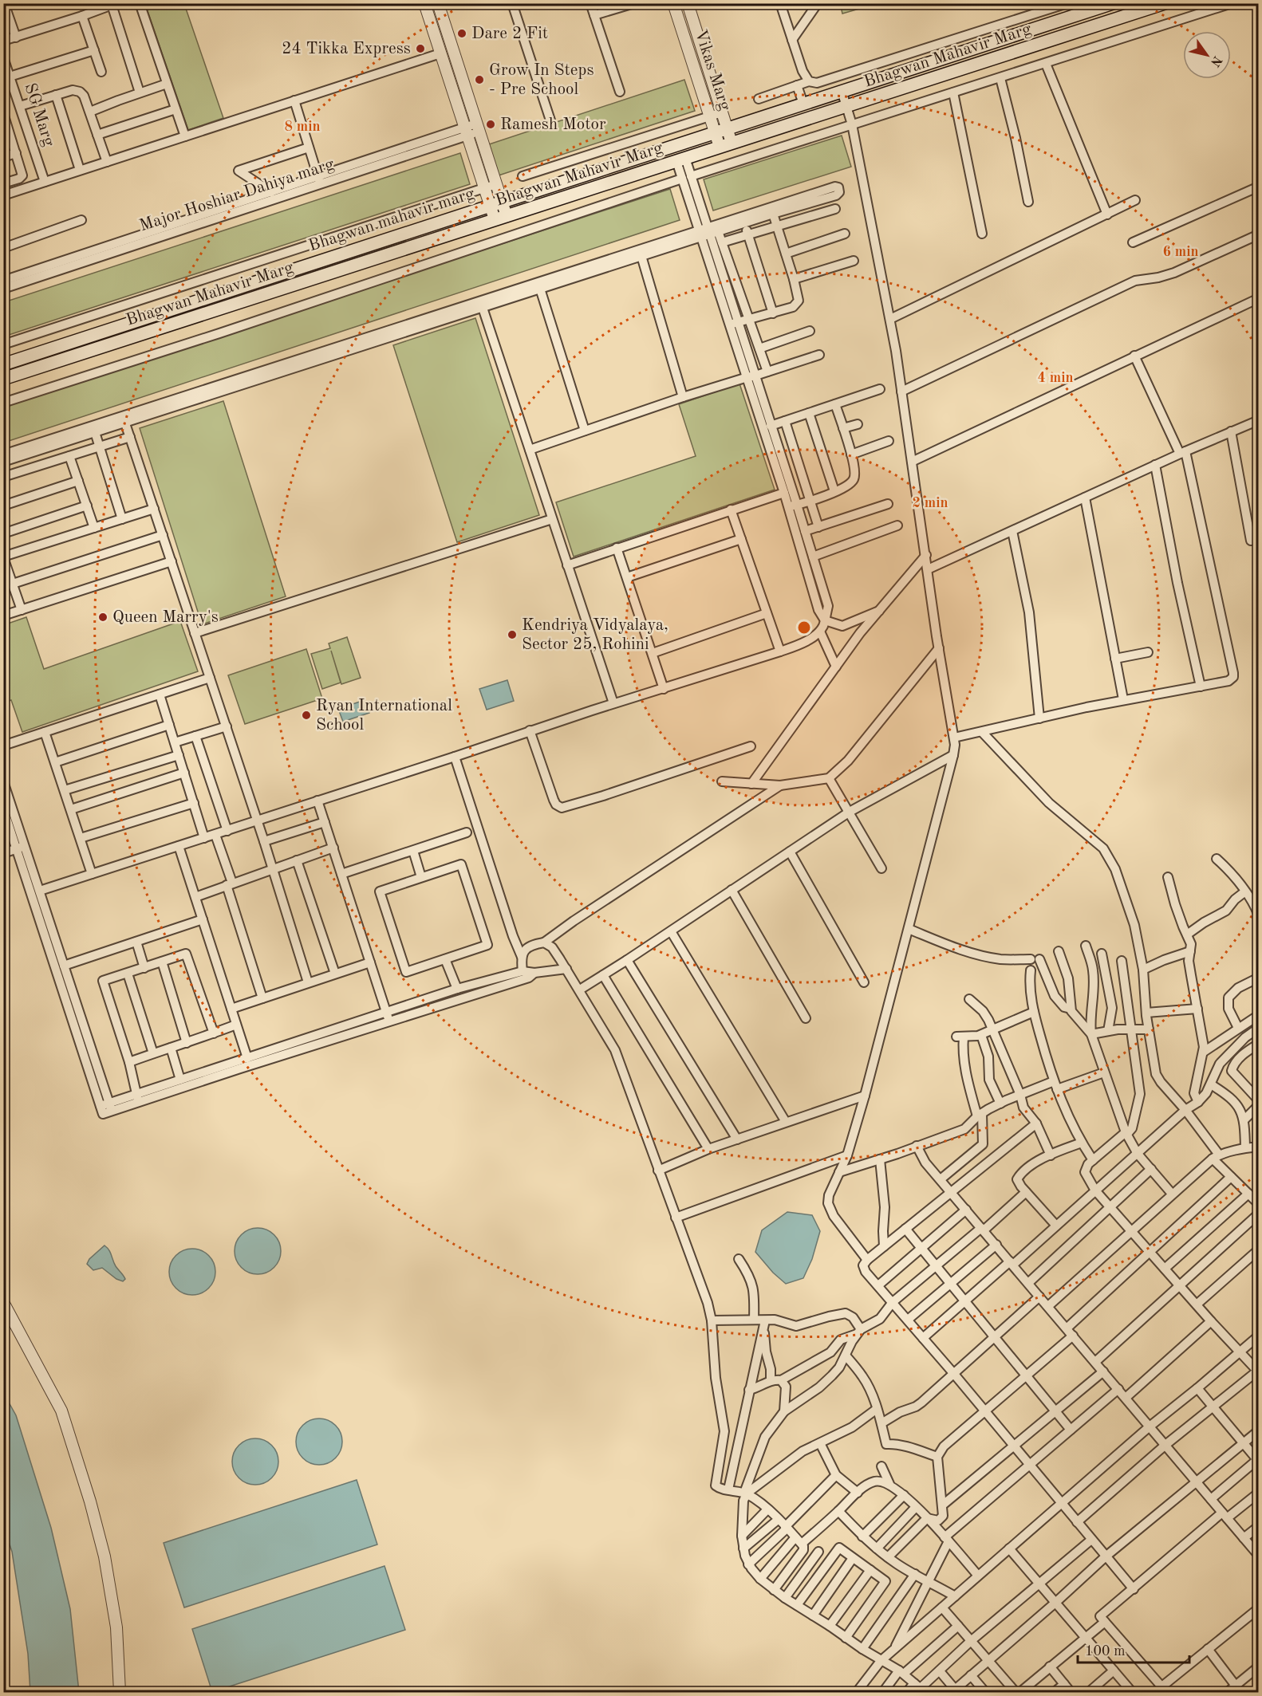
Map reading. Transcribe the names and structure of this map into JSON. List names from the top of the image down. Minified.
{"streets":{"main road":["Bhagwan Mahavir Marg","Bhagwan mahavir marg"],"street":["Vikas Marg","SG Marg","Major Hoshiar Dahiya marg"]},"crossings":[["Bhagwan Mahavir Marg","Vikas Marg"],["Bhagwan Mahavir Marg","Bhagwan mahavir marg"],["Vikas Marg","Bhagwan mahavir marg"]],"places":["Dare 2 Fit","24 Tikka Express","Grow In Steps - Pre School","Ramesh Motor","Queen Marry's","Kendriya Vidyalaya, Sector 25, Rohini","Ryan International School"],"scale_bar":"100 m","north":"bottom right","rings":["8 min","6 min","4 min","2 min"]}
